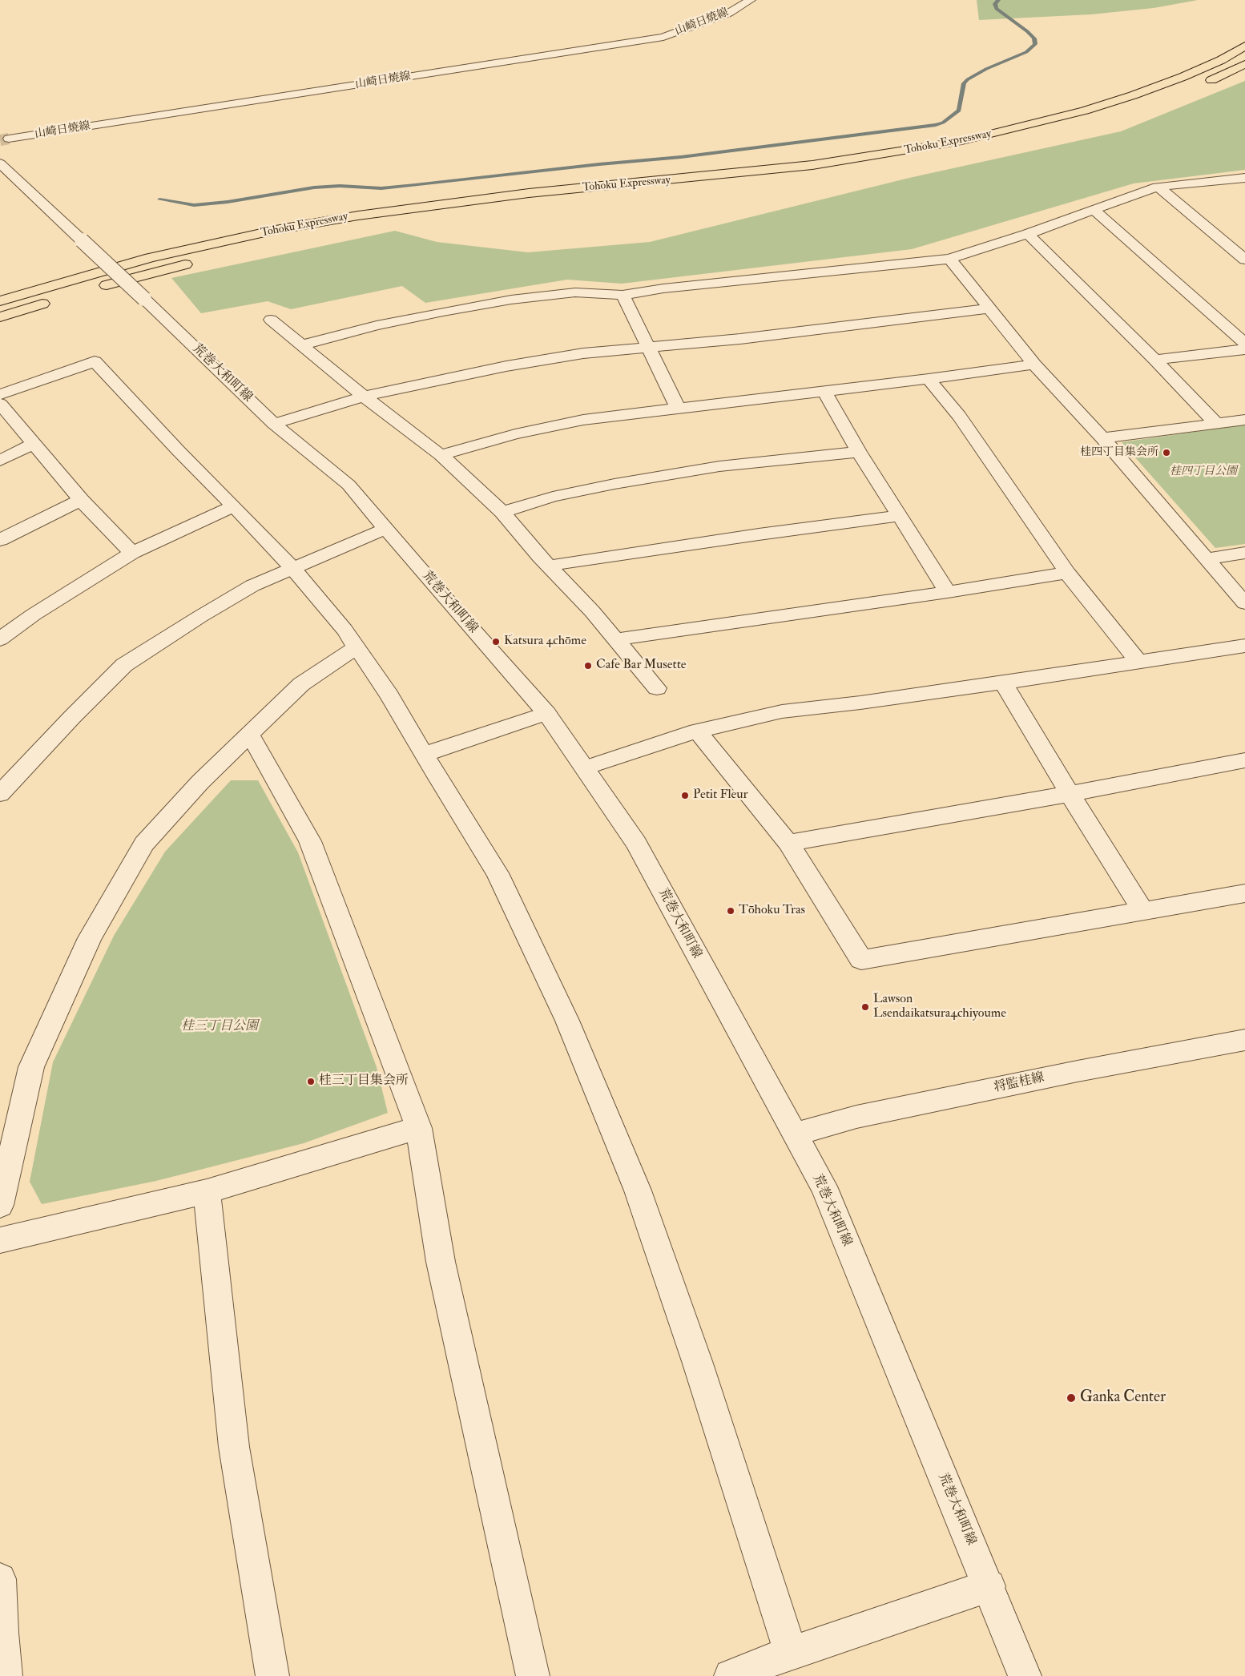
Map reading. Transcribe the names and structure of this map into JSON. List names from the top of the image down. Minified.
{"streets":{"highway":["Tohoku Expressway"],"street":["山崎日焼線","荒巻大和町線","将監桂線"]},"crossings":[["荒巻大和町線","将監桂線"]],"parks":["桂四丁目公園","桂三丁目公園"],"places":["桂四丁目集会所","Katsura 4chōme","Cafe Bar Musette","Petit Fleur","Tōhoku Tras","Lawson Lsendaikatsura4chiyoume","桂三丁目集会所","Ganka Center"]}
